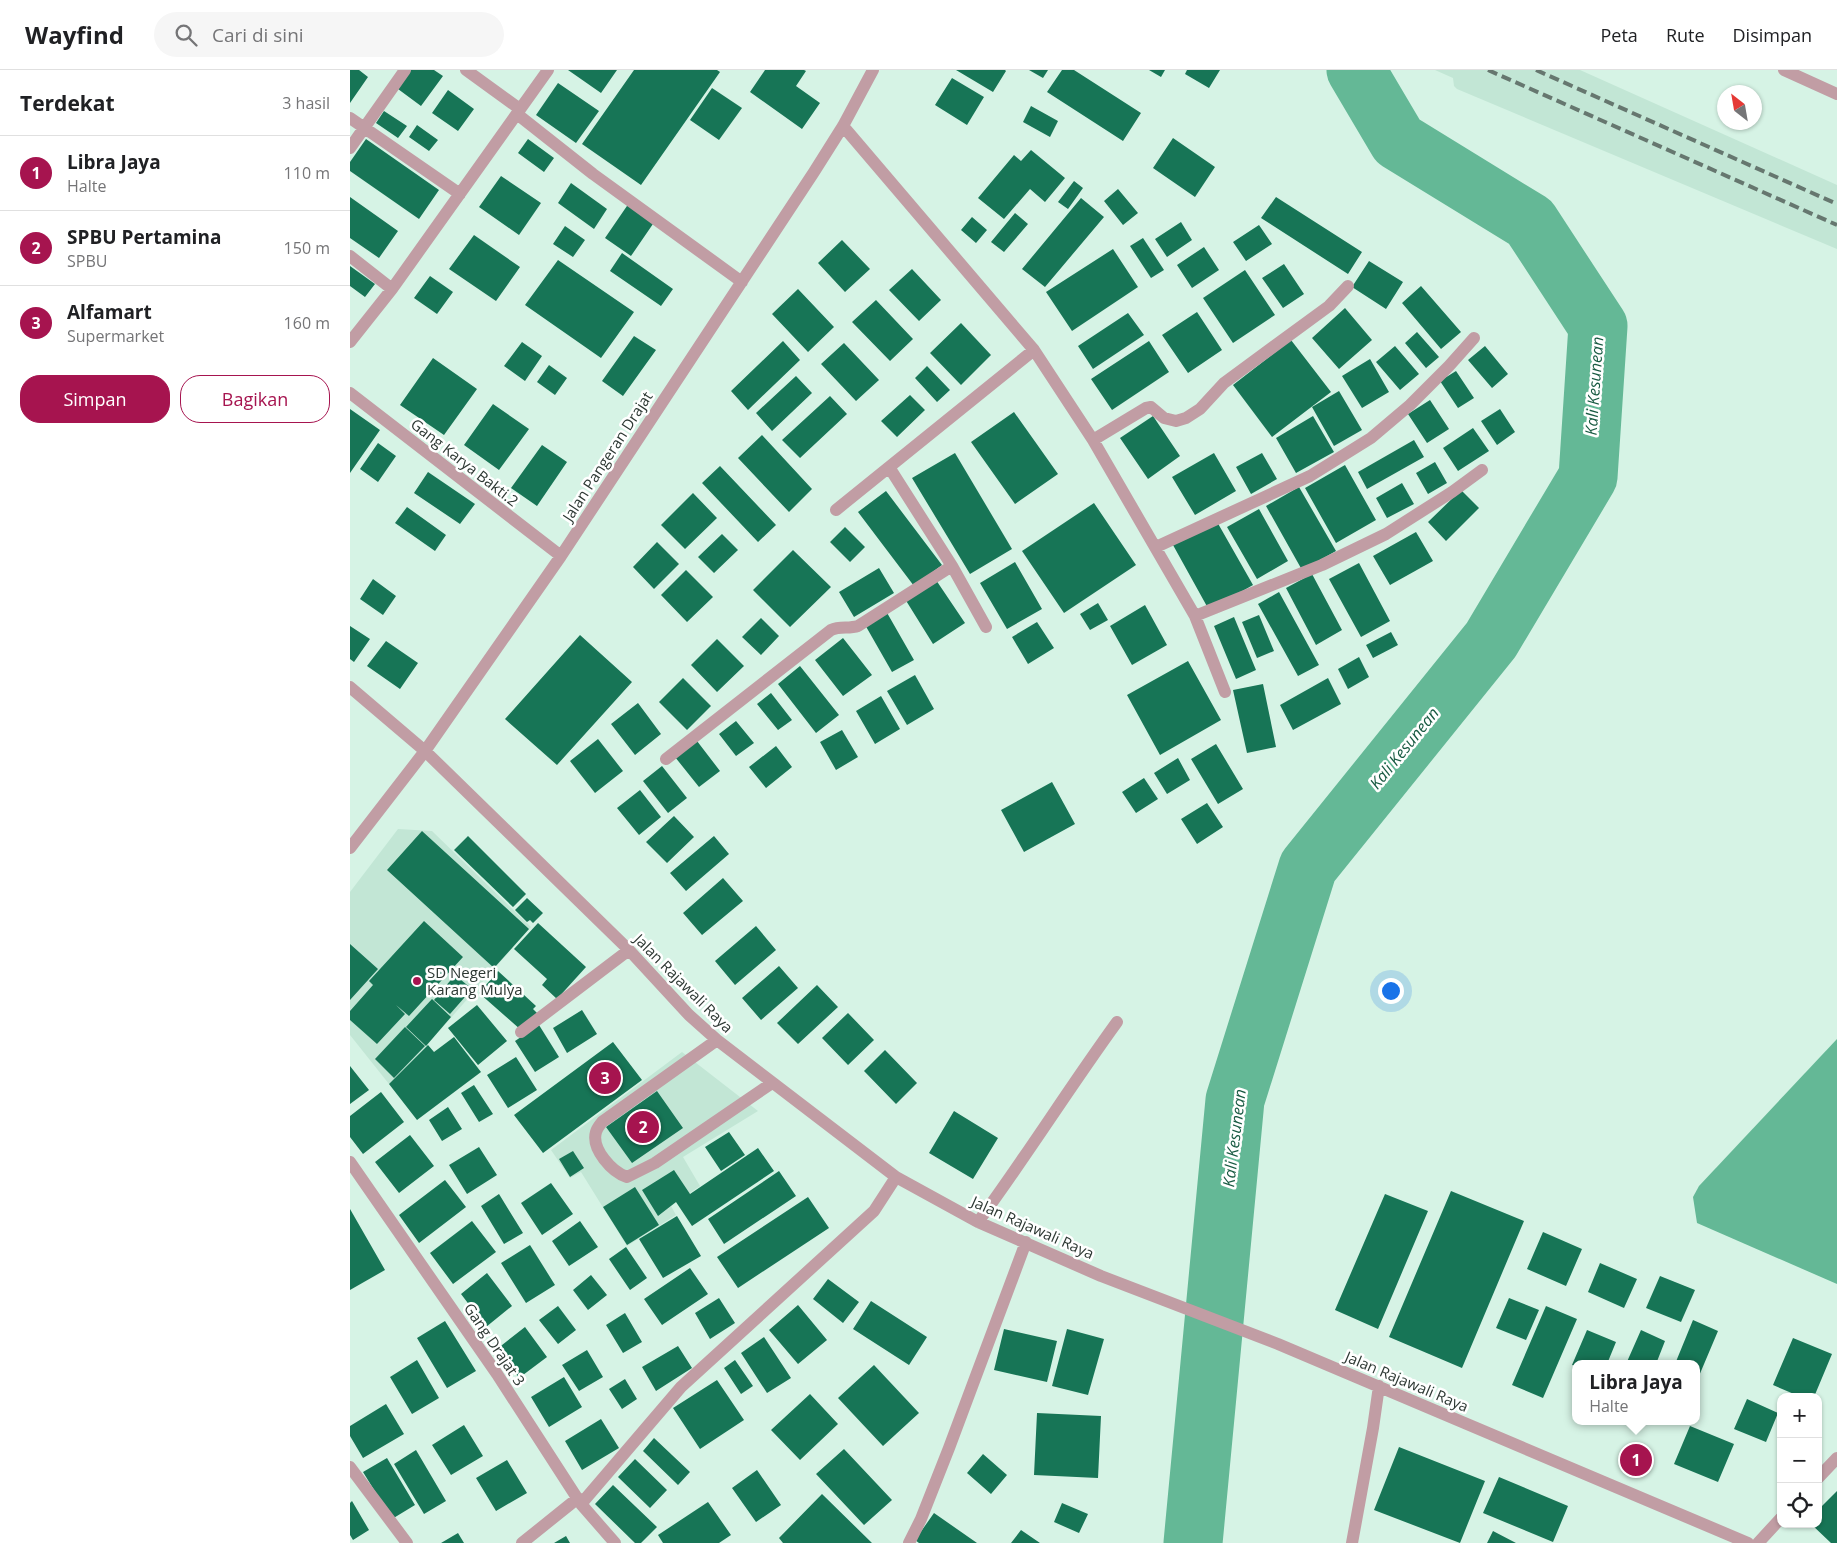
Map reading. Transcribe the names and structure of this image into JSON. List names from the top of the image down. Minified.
{"streets":{"street":["Jalan Pangeran Drajat","Gang Karya Bakti.2","Jalan Rajawali Raya","Gang Drajat 3"]},"crossings":[["Jalan Pangeran Drajat","Gang Karya Bakti.2"],["Jalan Pangeran Drajat","Jalan Rajawali Raya"]],"water":["Kali Kesunean"],"places":["SD Negeri Karang Mulya"],"north":"top left","page":{"header":"Wayfind","search":"Cari di sini","nav":["Peta","Rute","Disimpan"],"heading":["Terdekat","3 hasil"],"list":[{"mark":"1","name":"Libra Jaya","note":"Halte","value":"110 m"},{"mark":"2","name":"SPBU Pertamina","note":"SPBU","value":"150 m"},{"mark":"3","name":"Alfamart","note":"Supermarket","value":"160 m"}],"buttons":["Simpan","Bagikan"],"pins":["3","2","1"],"popup":["Libra Jaya","Halte"],"map_buttons":["+","−"]}}
